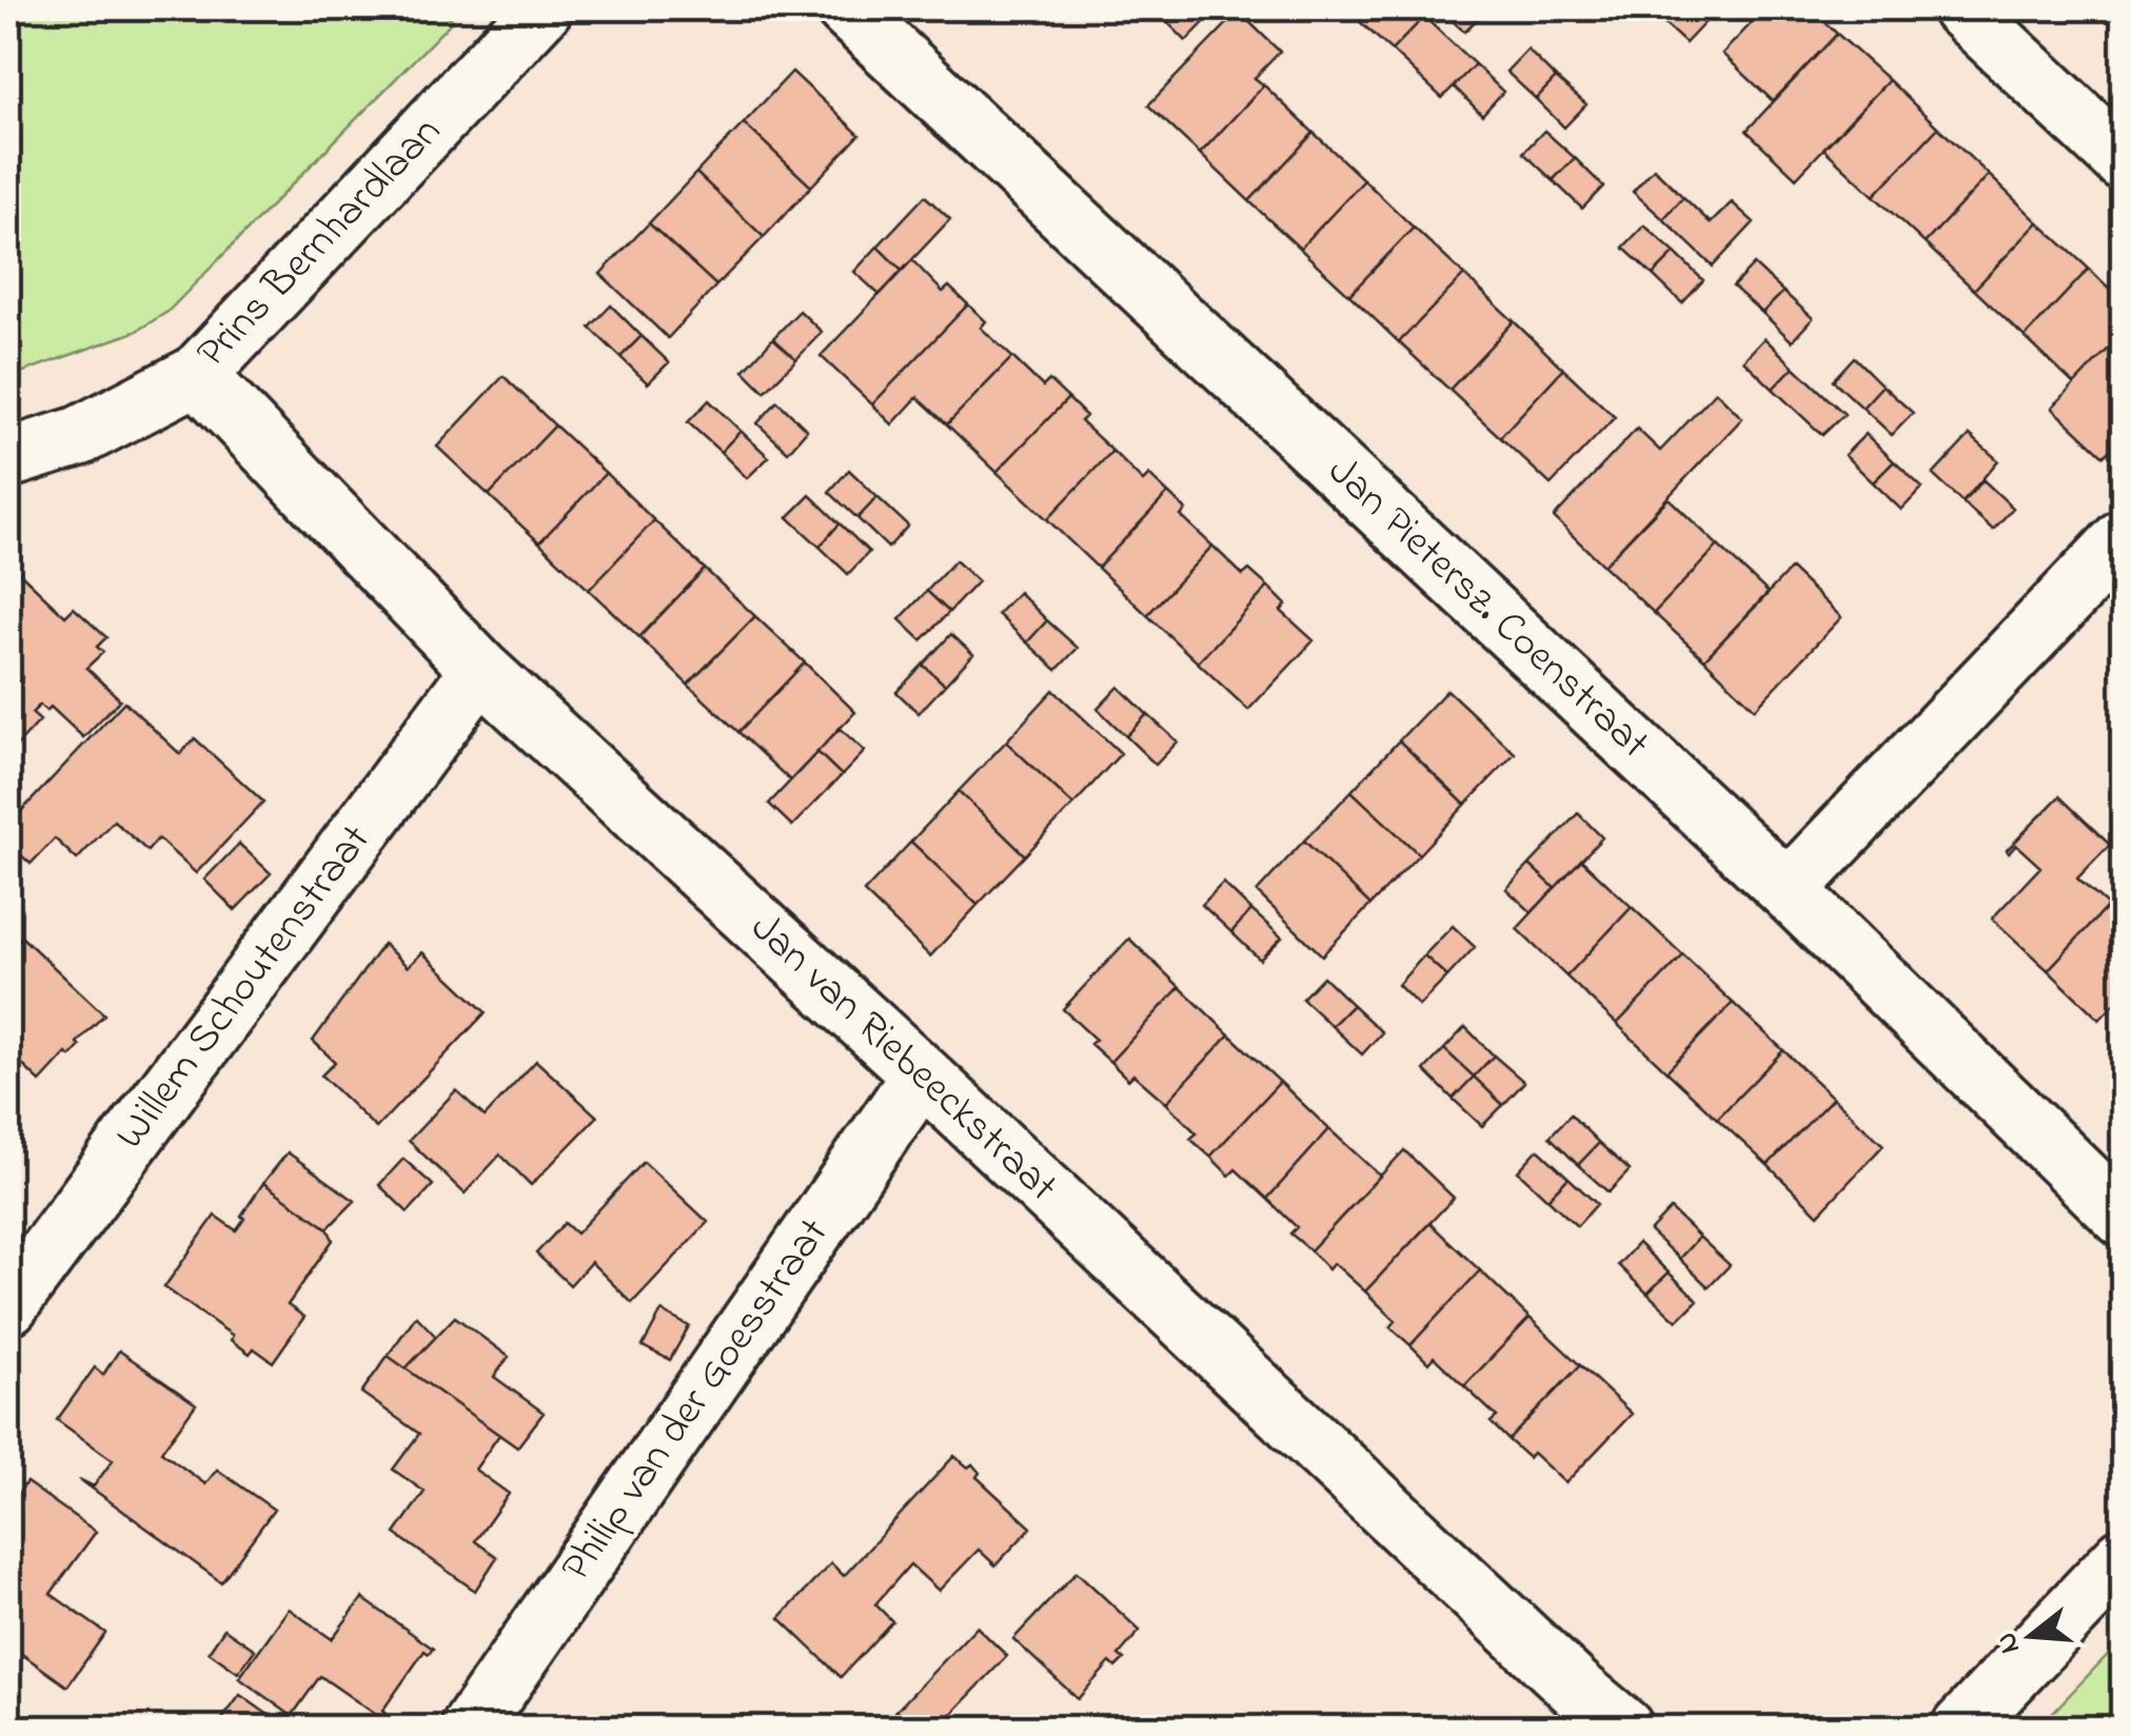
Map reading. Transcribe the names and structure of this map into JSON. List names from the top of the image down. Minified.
{"streets":{"street":["Prins Bernhardlaan","Jan Pietersz. Coenstraat","Willem Schoutenstraat","Jan van Riebeeckstraat","Philip van der Goesstraat"]},"crossings":[["Prins Bernhardlaan","Jan van Riebeeckstraat"],["Willem Schoutenstraat","Jan van Riebeeckstraat"],["Jan van Riebeeckstraat","Philip van der Goesstraat"]],"north":"left"}
